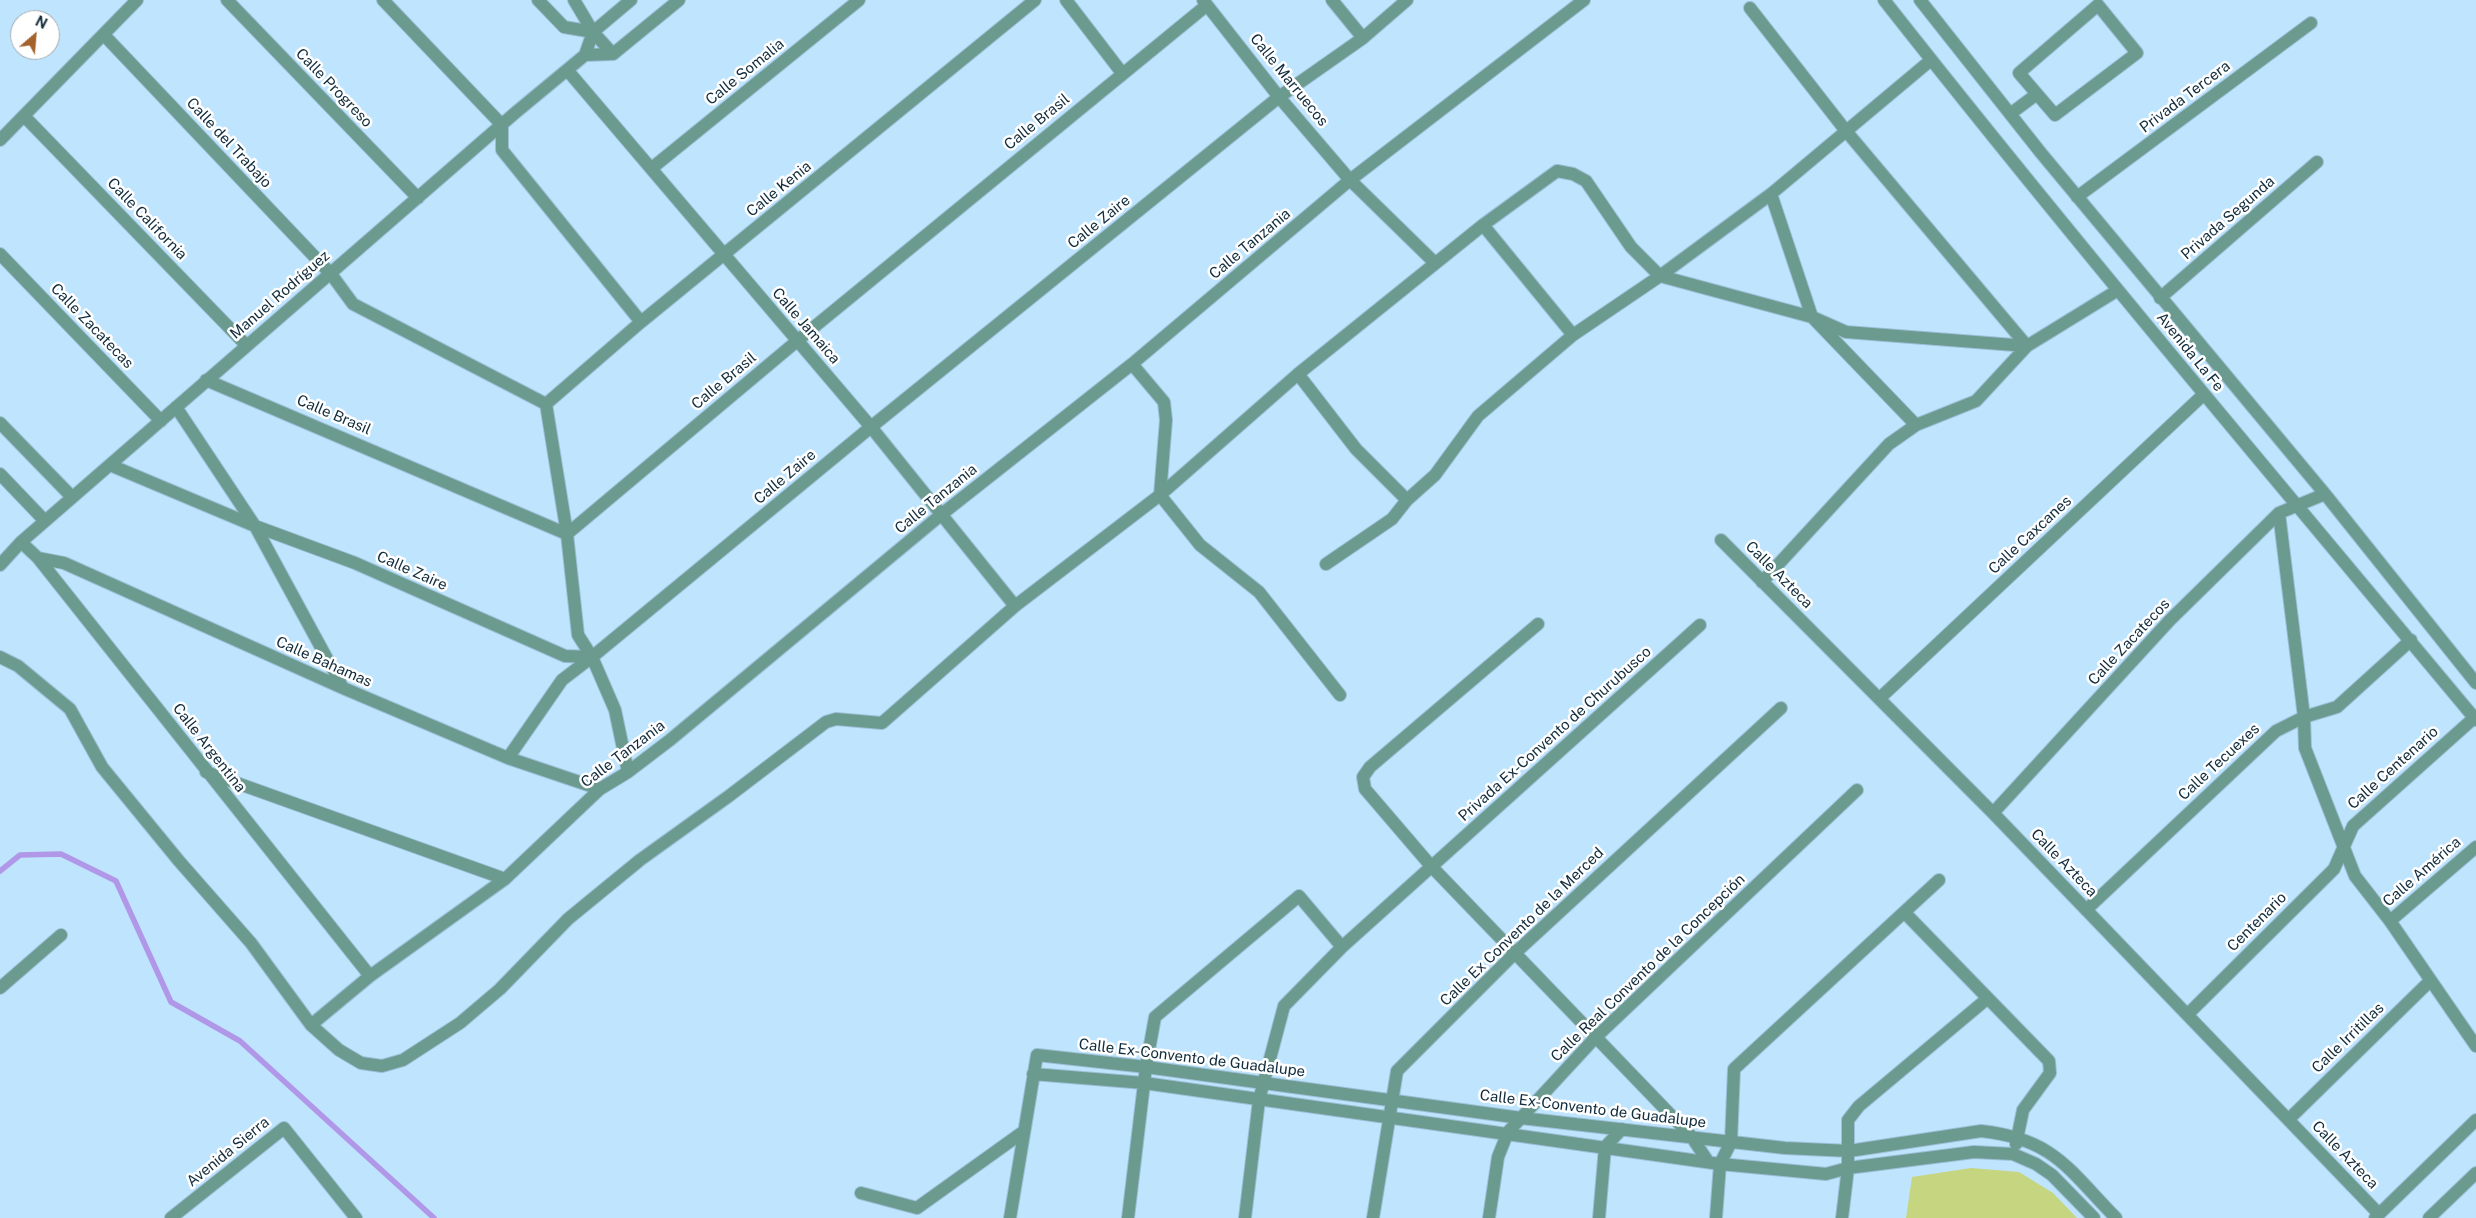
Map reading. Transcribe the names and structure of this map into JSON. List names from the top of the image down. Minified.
{"streets":{"street":["Calle Somalia","Calle Marruecos","Calle Progreso","Privada Tercera","Calle Brasil","Calle del Trabajo","Calle Kenia","Privada Segunda","Calle California","Calle Zaire","Calle Tanzania","Manuel Rodríguez","Calle Zacatecas","Calle Jamaica","Avenida La Fe","Calle Caxcanes","Calle Azteca","Calle Zacatecos","Calle Bahamas","Privada Ex-Convento de Churubusco","Calle Argentina","Calle Tecuexes","Calle Centenario","Calle América","Centenario","Calle Ex Convento de la Merced","Calle Real Convento de la Concepción","Calle Irritillas","Calle Ex-Convento de Guadalupe","Avenida Sierra"]},"crossings":[["Calle Somalia","Calle Jamaica"],["Calle Marruecos","Calle Brasil"],["Calle Marruecos","Calle Zaire"],["Calle Marruecos","Calle Tanzania"],["Calle Progreso","Manuel Rodríguez"],["Privada Tercera","Avenida La Fe"],["Calle Brasil","Manuel Rodríguez"],["Calle Brasil","Calle Jamaica"],["Calle del Trabajo","Calle Kenia"],["Calle del Trabajo","Manuel Rodríguez"],["Calle Kenia","Calle Jamaica"],["Privada Segunda","Avenida La Fe"],["Calle California","Manuel Rodríguez"],["Calle Zaire","Manuel Rodríguez"],["Calle Zaire","Calle Jamaica"],["Calle Tanzania","Calle Jamaica"],["Calle Tanzania","Calle Bahamas"],["Calle Tanzania","Calle Argentina"],["Manuel Rodríguez","Calle Zacatecas"],["Manuel Rodríguez","Calle Jamaica"],["Manuel Rodríguez","Calle Argentina"],["Avenida La Fe","Calle Caxcanes"],["Avenida La Fe","Calle Zacatecos"],["Avenida La Fe","Calle Tecuexes"],["Avenida La Fe","Calle Centenario"],["Calle Caxcanes","Calle Azteca"],["Calle Azteca","Calle Zacatecos"],["Calle Azteca","Calle Tecuexes"],["Calle Azteca","Centenario"],["Calle Azteca","Calle Irritillas"],["Calle Bahamas","Calle Argentina"],["Privada Ex-Convento de Churubusco","Calle Ex-Convento de Guadalupe"],["Calle Centenario","Centenario"],["Calle Ex Convento de la Merced","Calle Ex-Convento de Guadalupe"],["Calle Real Convento de la Concepción","Calle Ex-Convento de Guadalupe"]],"north":"top right"}
